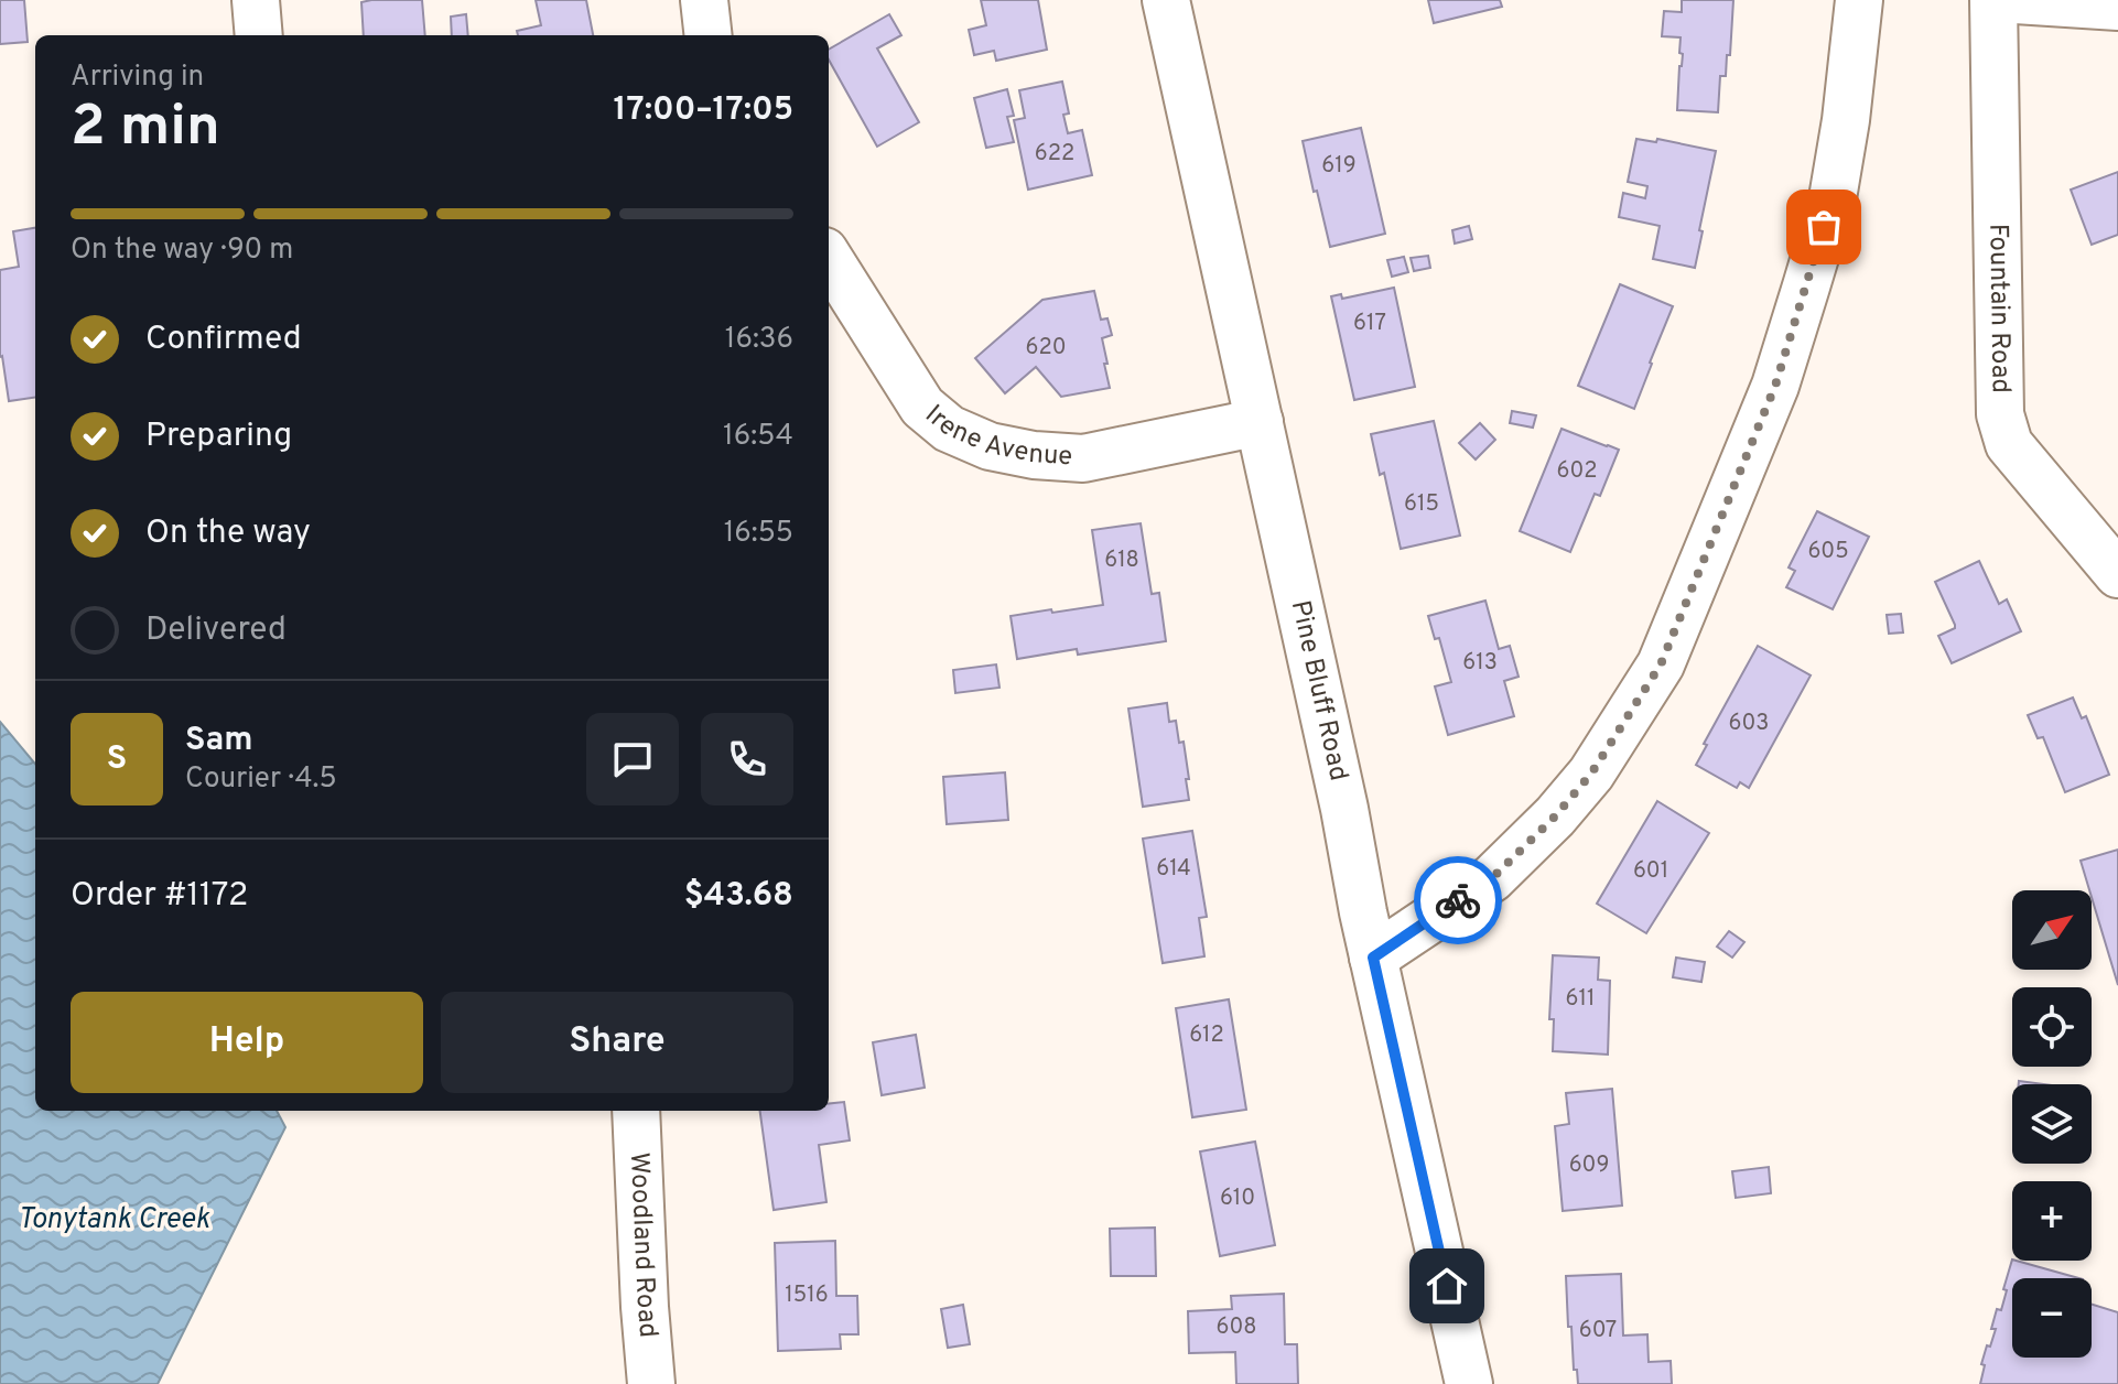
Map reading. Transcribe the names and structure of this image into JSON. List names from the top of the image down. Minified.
{"streets":{"street":["Fountain Road","Irene Avenue","Pine Bluff Road","Woodland Road"]},"crossings":[["Irene Avenue","Pine Bluff Road"]],"water":["Tonytank Creek"],"house_numbers":["622","619","617","620","602","615","605","618","613","603","614","601","611","612","609","610","1516","608","607"],"north":"top right","page":{"heading":["2 min","Arriving in","17:00–17:05"],"panel":["Sam","Courier · 4.5","Order #1172","$43.68"],"bar":"On the way · 90 m","list":[["Confirmed","16:36"],["Preparing","16:54"],["On the way","16:55"],"Delivered"],"round":"S","map_buttons":["+","−"],"buttons":["Help","Share"]}}
